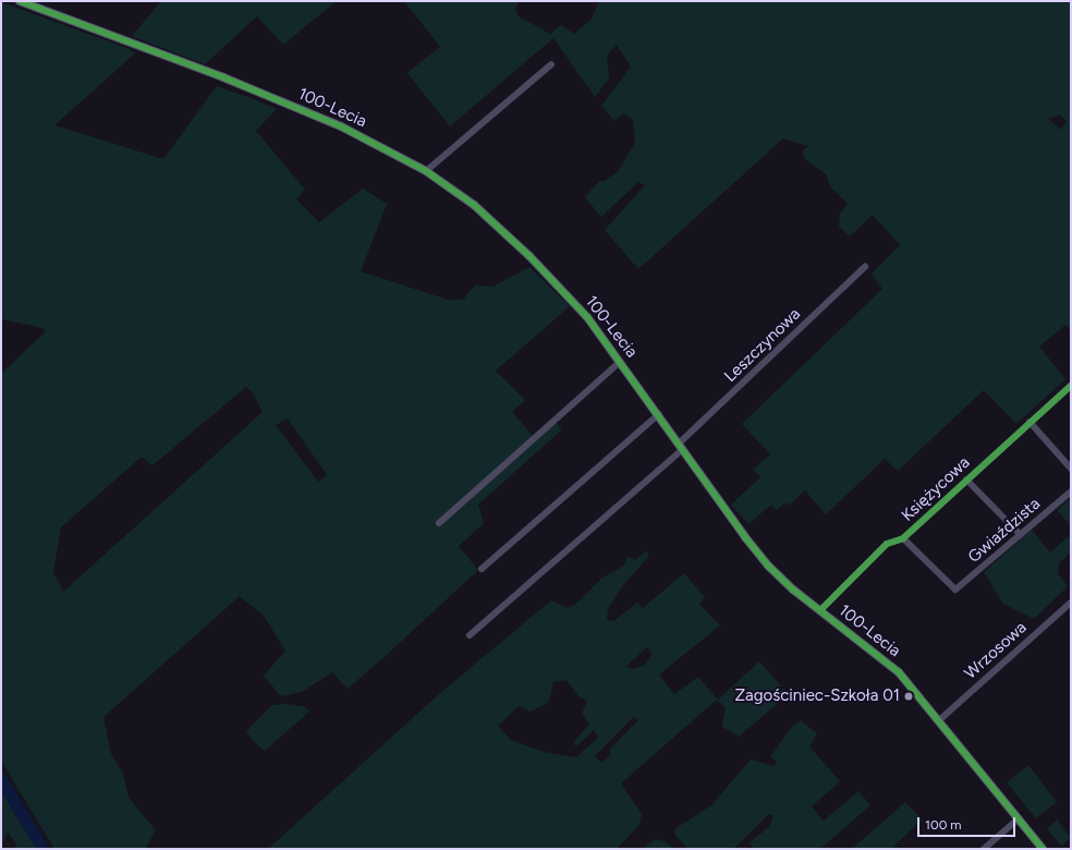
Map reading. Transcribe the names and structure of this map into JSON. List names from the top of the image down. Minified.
{"streets":{"street":["100-Lecia","Leszczynowa","Księżycowa","Gwiaździsta","Wrzosowa"]},"crossings":[["100-Lecia","Leszczynowa"],["100-Lecia","Księżycowa"],["100-Lecia","Wrzosowa"],["Księżycowa","Gwiaździsta"]],"places":["Zagościniec-Szkoła 01"],"scale_bar":"100 m"}
